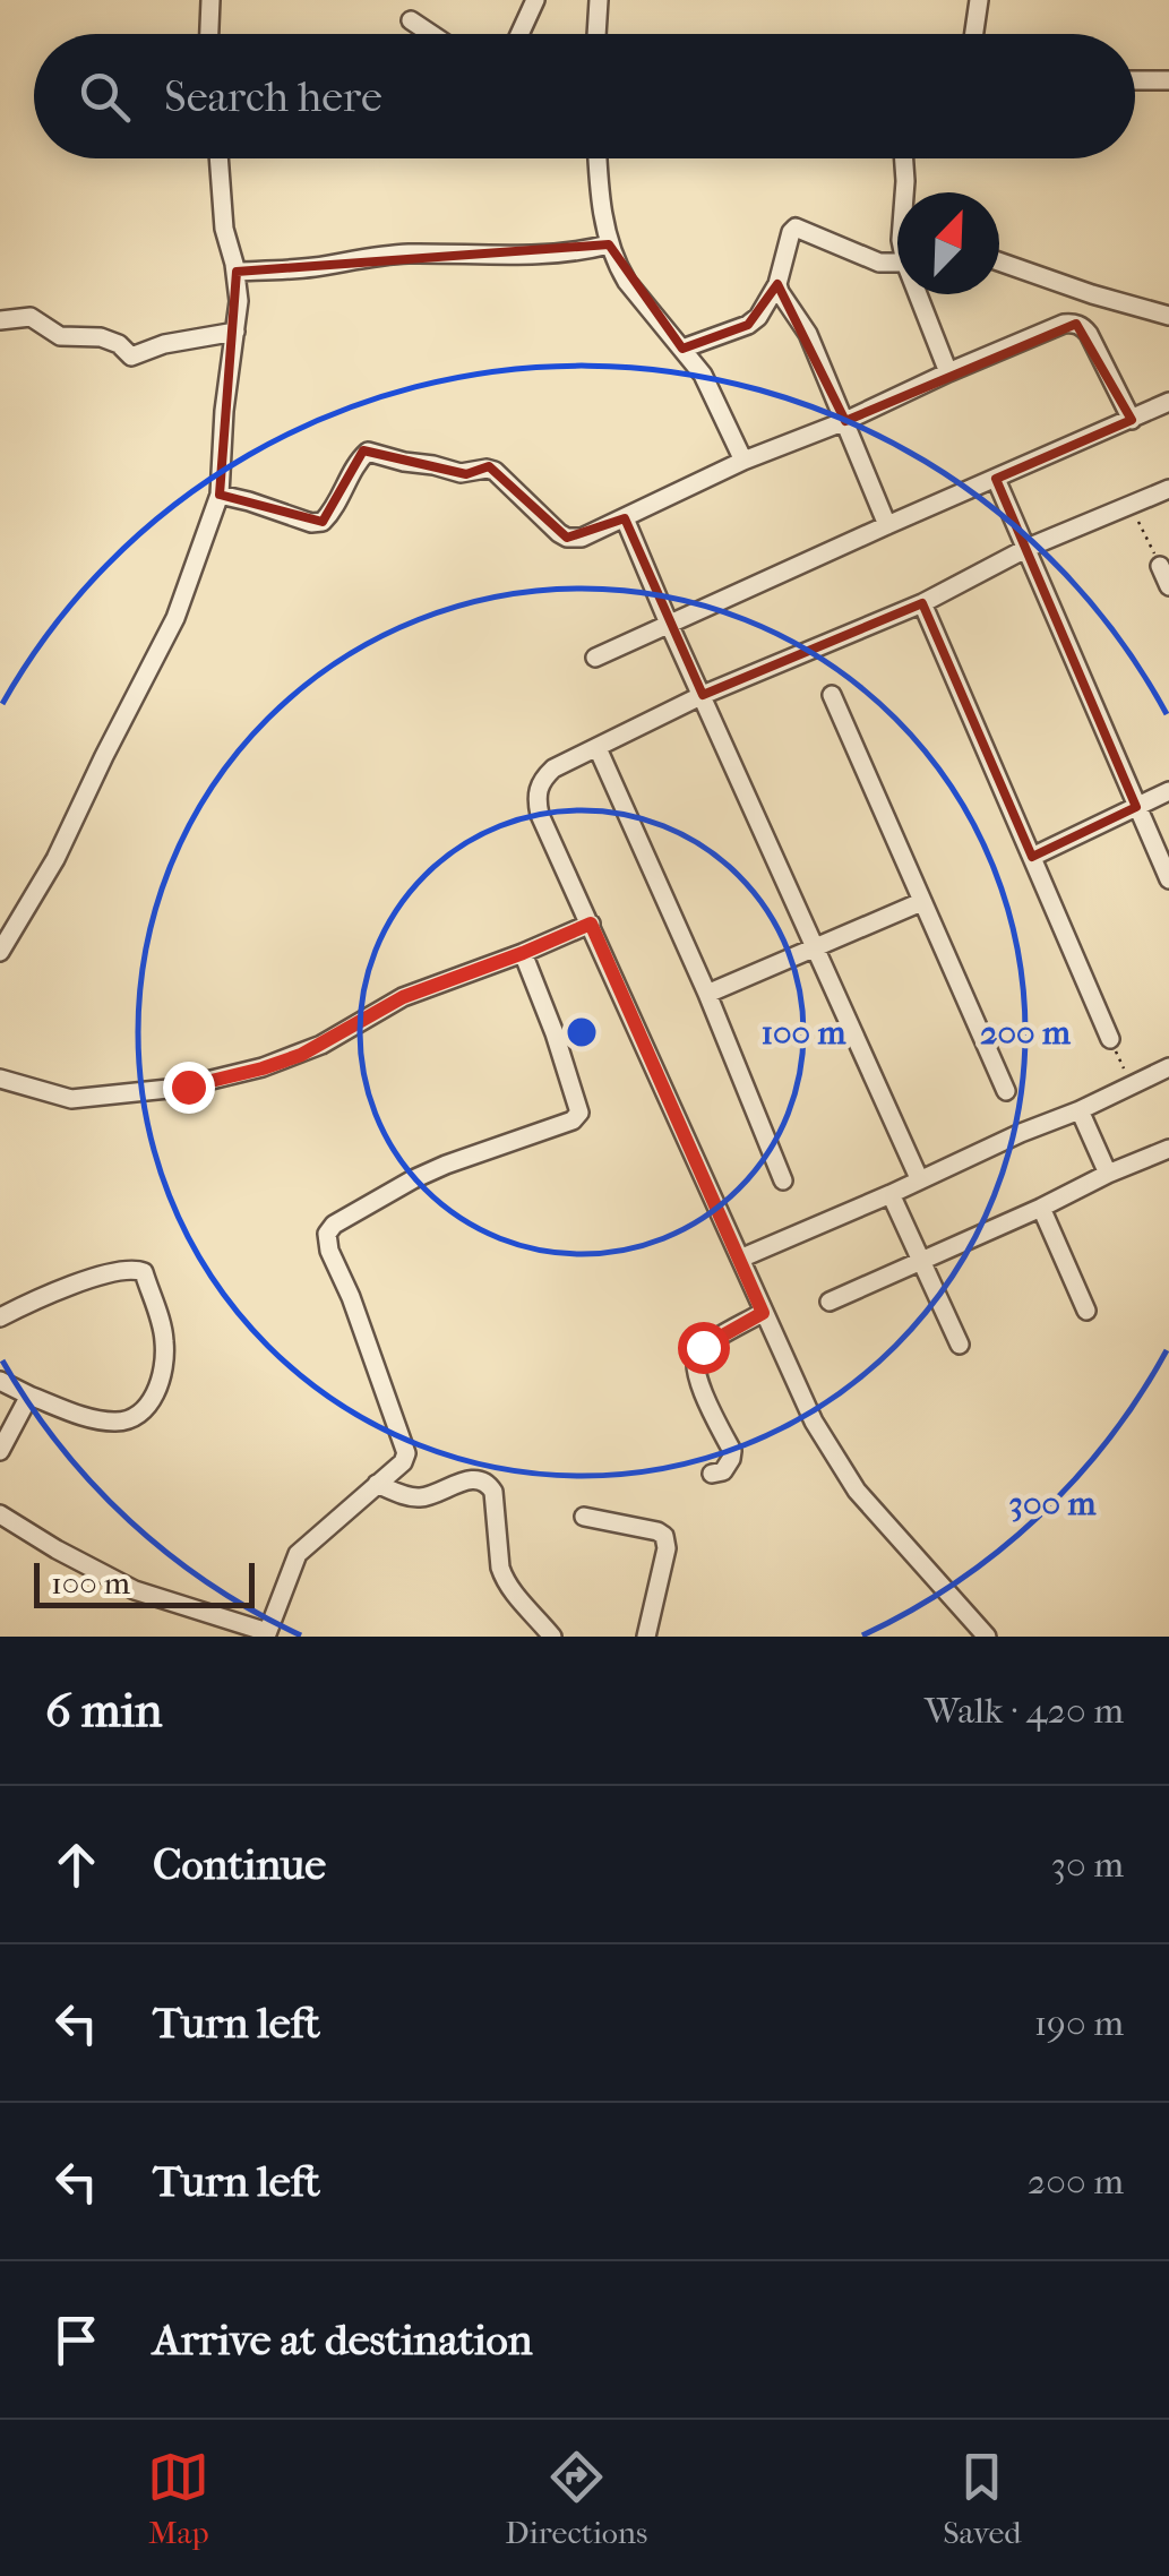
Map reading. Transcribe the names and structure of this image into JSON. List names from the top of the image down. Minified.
{"scale_bar":"100 m","north":"top right","page":{"search":"Search here","scale":"100 m","heading":["6 min","Walk · 420 m"],"list":[["Continue","30 m"],["Turn left","190 m"],["Turn left","200 m"],"Arrive at destination"],"nav":["Map","Directions","Saved"]},"rings":["100 m","200 m","300 m"]}
